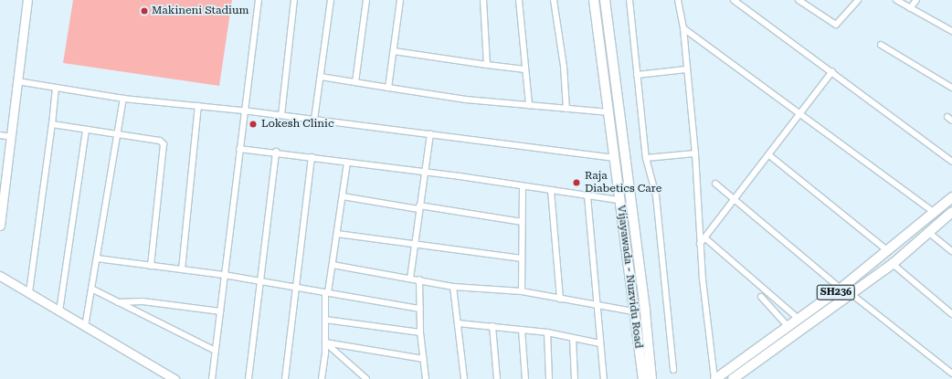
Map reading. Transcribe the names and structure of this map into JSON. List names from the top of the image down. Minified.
{"streets":{"main road":["Vijayawada - Nuzvidu Road","SH236"]},"places":["Makineni Stadium","Lokesh Clinic","Raja Diabetics Care"]}
